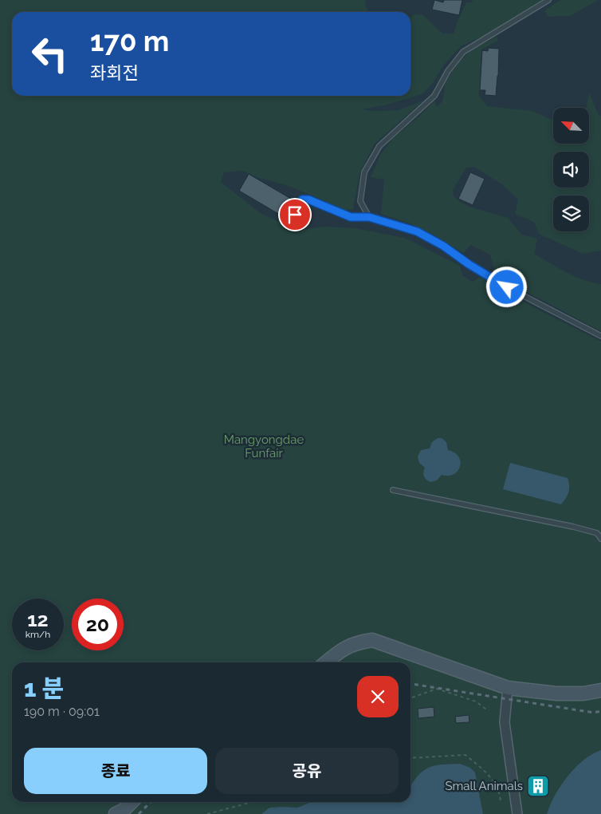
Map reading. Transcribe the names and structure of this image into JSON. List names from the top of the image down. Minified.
{"parks":["Mangyongdae Funfair"],"places":{"building":["Small Animals"]},"north":"top left","page":{"turn":["170 m","좌회전"],"speed":"12 km/h","limit":"20","heading":["1 분","190 m · 09:01"],"buttons":["종료","공유"]}}
